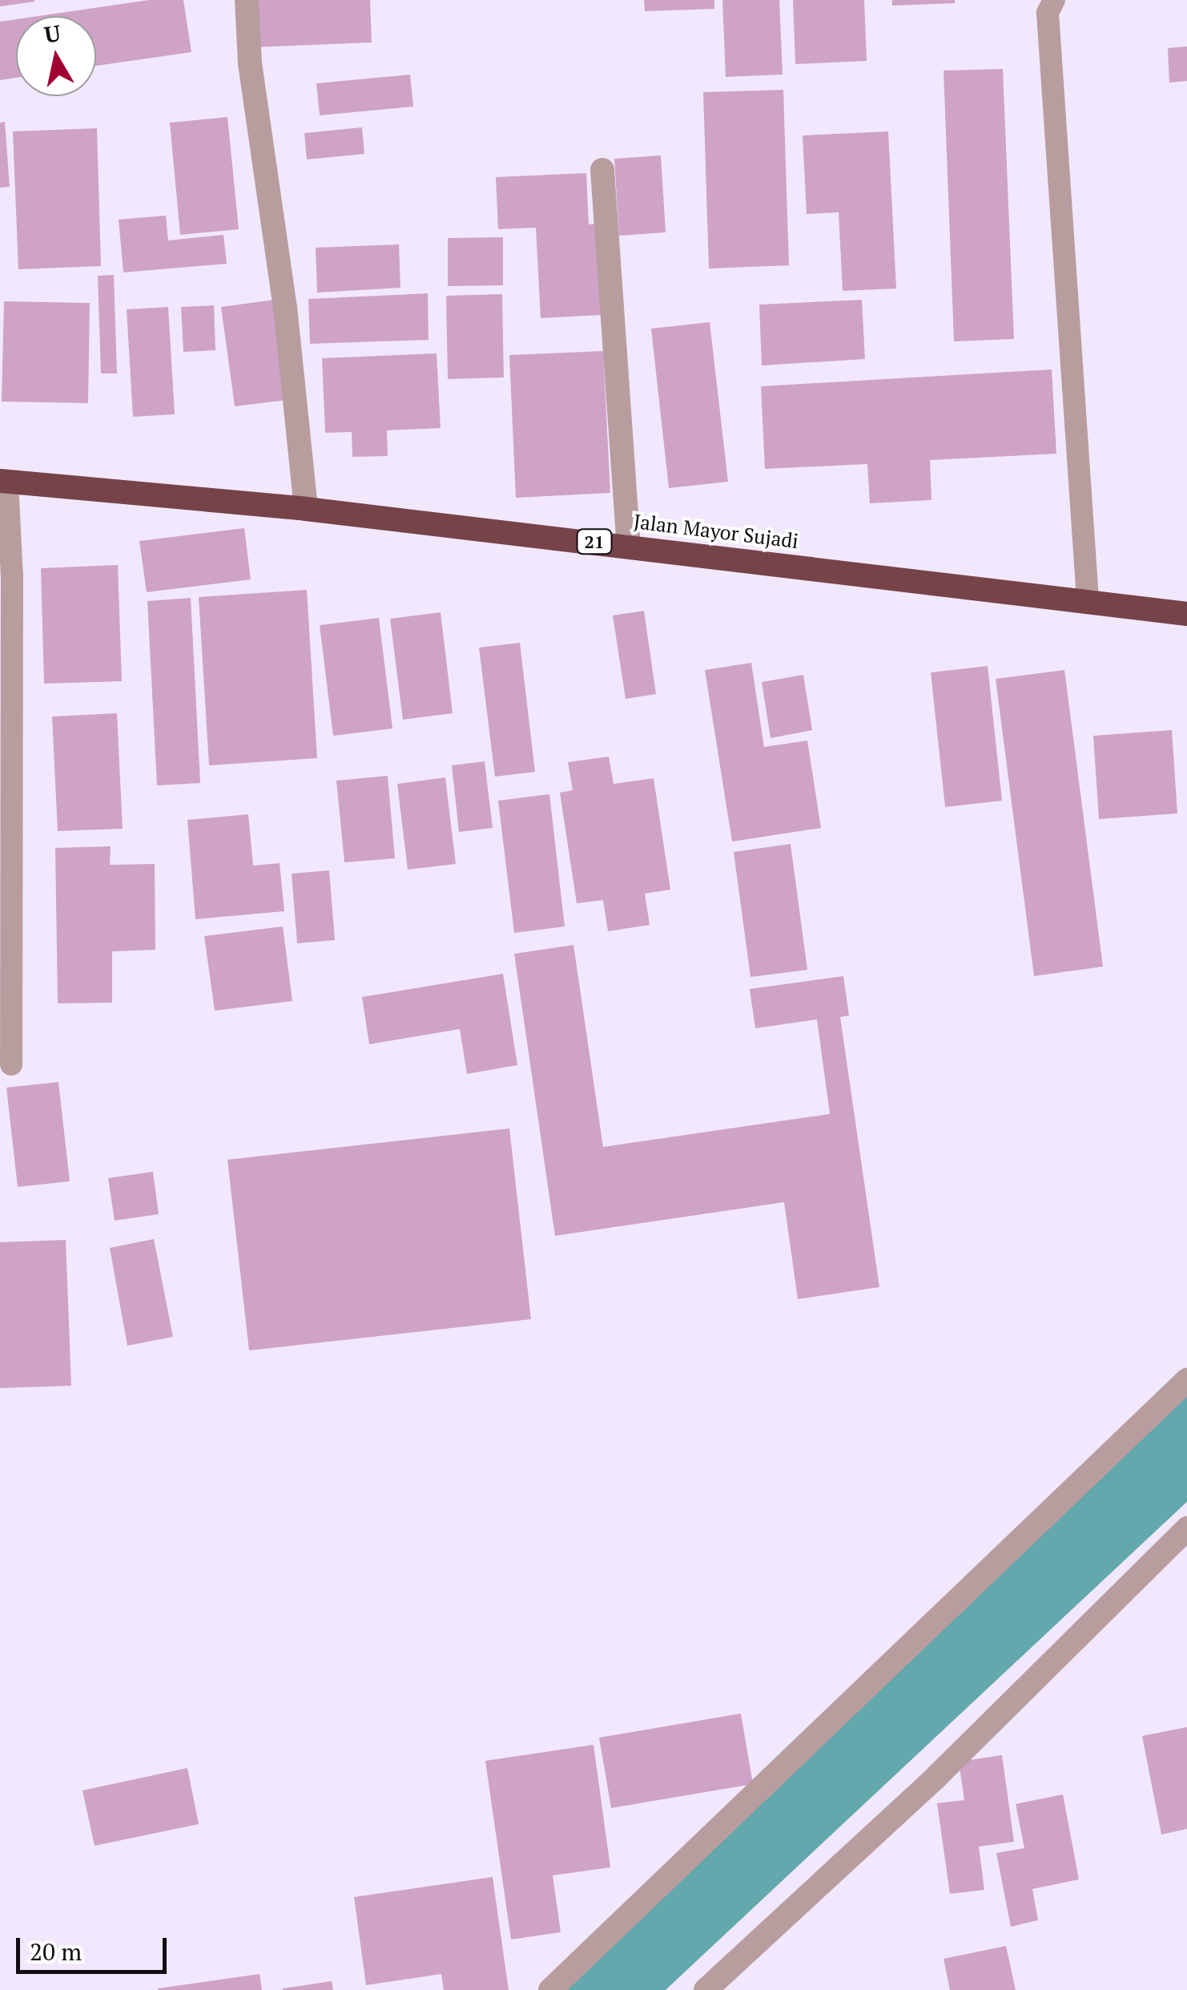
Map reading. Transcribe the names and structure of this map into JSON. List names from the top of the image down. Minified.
{"streets":{"highway":["Jalan Mayor Sujadi","21"]},"scale_bar":"20 m","north":"top"}
